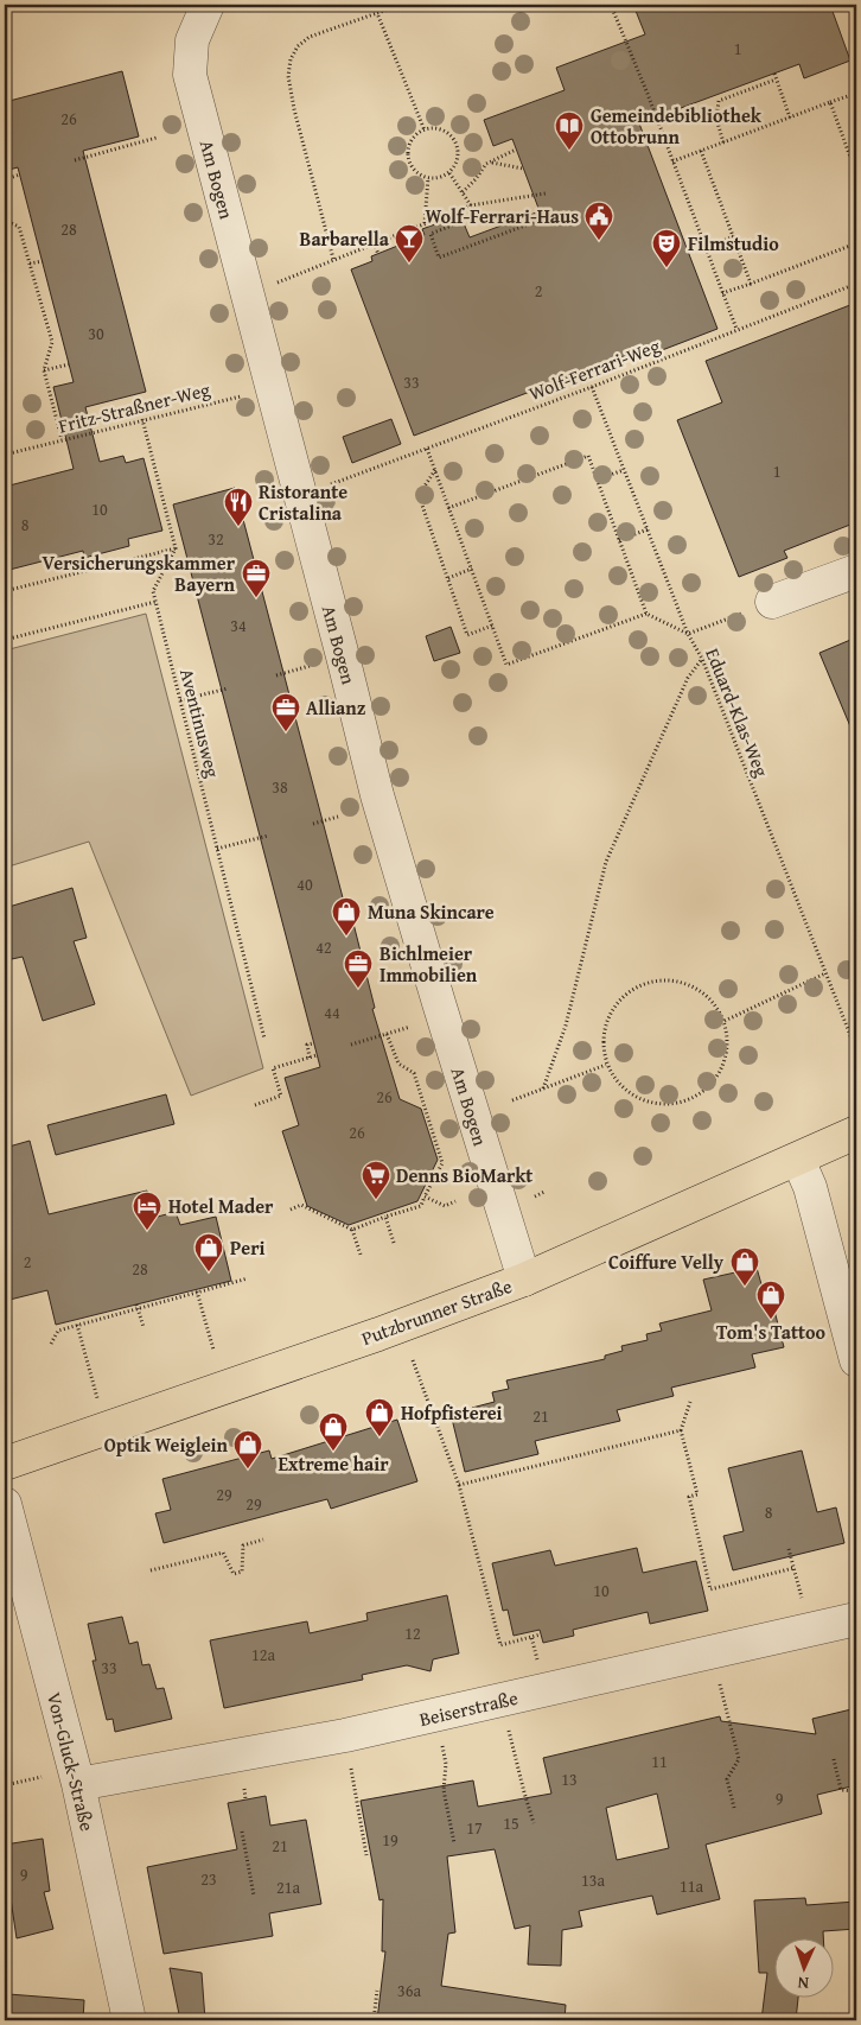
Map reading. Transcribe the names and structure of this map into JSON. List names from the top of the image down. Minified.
{"streets":{"main road":["Putzbrunner Straße"],"street":["Am Bogen","Beiserstraße","Von-Gluck-Straße"],"path":["Wolf-Ferrari-Weg","Fritz-Straßner-Weg","Eduard-Klas-Weg","Aventinusweg"]},"crossings":[["Am Bogen","Fritz-Straßner-Weg"],["Am Bogen","Putzbrunner Straße"],["Wolf-Ferrari-Weg","Eduard-Klas-Weg"],["Beiserstraße","Von-Gluck-Straße"]],"places":{"library":["Gemeindebibliothek Ottobrunn"],"public building":["Wolf-Ferrari-Haus"],"bar":["Barbarella"],"theatre":["Filmstudio"],"restaurant":["Ristorante Cristalina"],"office":["Versicherungskammer Bayern","Allianz","Bichlmeier Immobilien"],"shop":["Muna Skincare","Peri","Coiffure Velly","Tom's Tattoo","Hofpfisterei","Extreme hair","Optik Weiglein"],"supermarket":["Denns BioMarkt"],"hotel":["Hotel Mader"]},"house_numbers":["1","26","28","2","30","33","1","10","8","32","34","38","40","42","44","26","26","2","28","21","29","29","8","10","12","12a","33","11","13","9","15","17","19","21","9","23","13a","11a","21a","36a"],"north":"bottom"}
